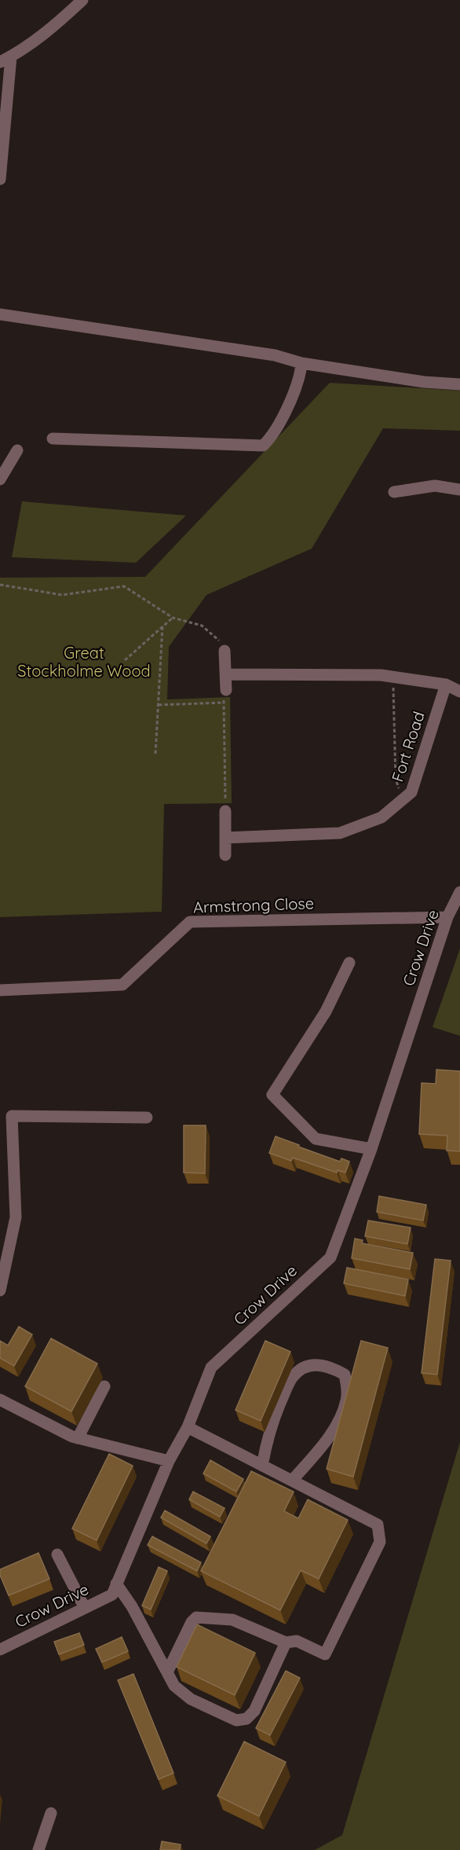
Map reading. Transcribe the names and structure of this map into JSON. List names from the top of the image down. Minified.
{"streets":{"street":["Fort Road","Armstrong Close","Crow Drive"]},"crossings":[["Armstrong Close","Crow Drive"]],"parks":["Great Stockholme Wood"]}
